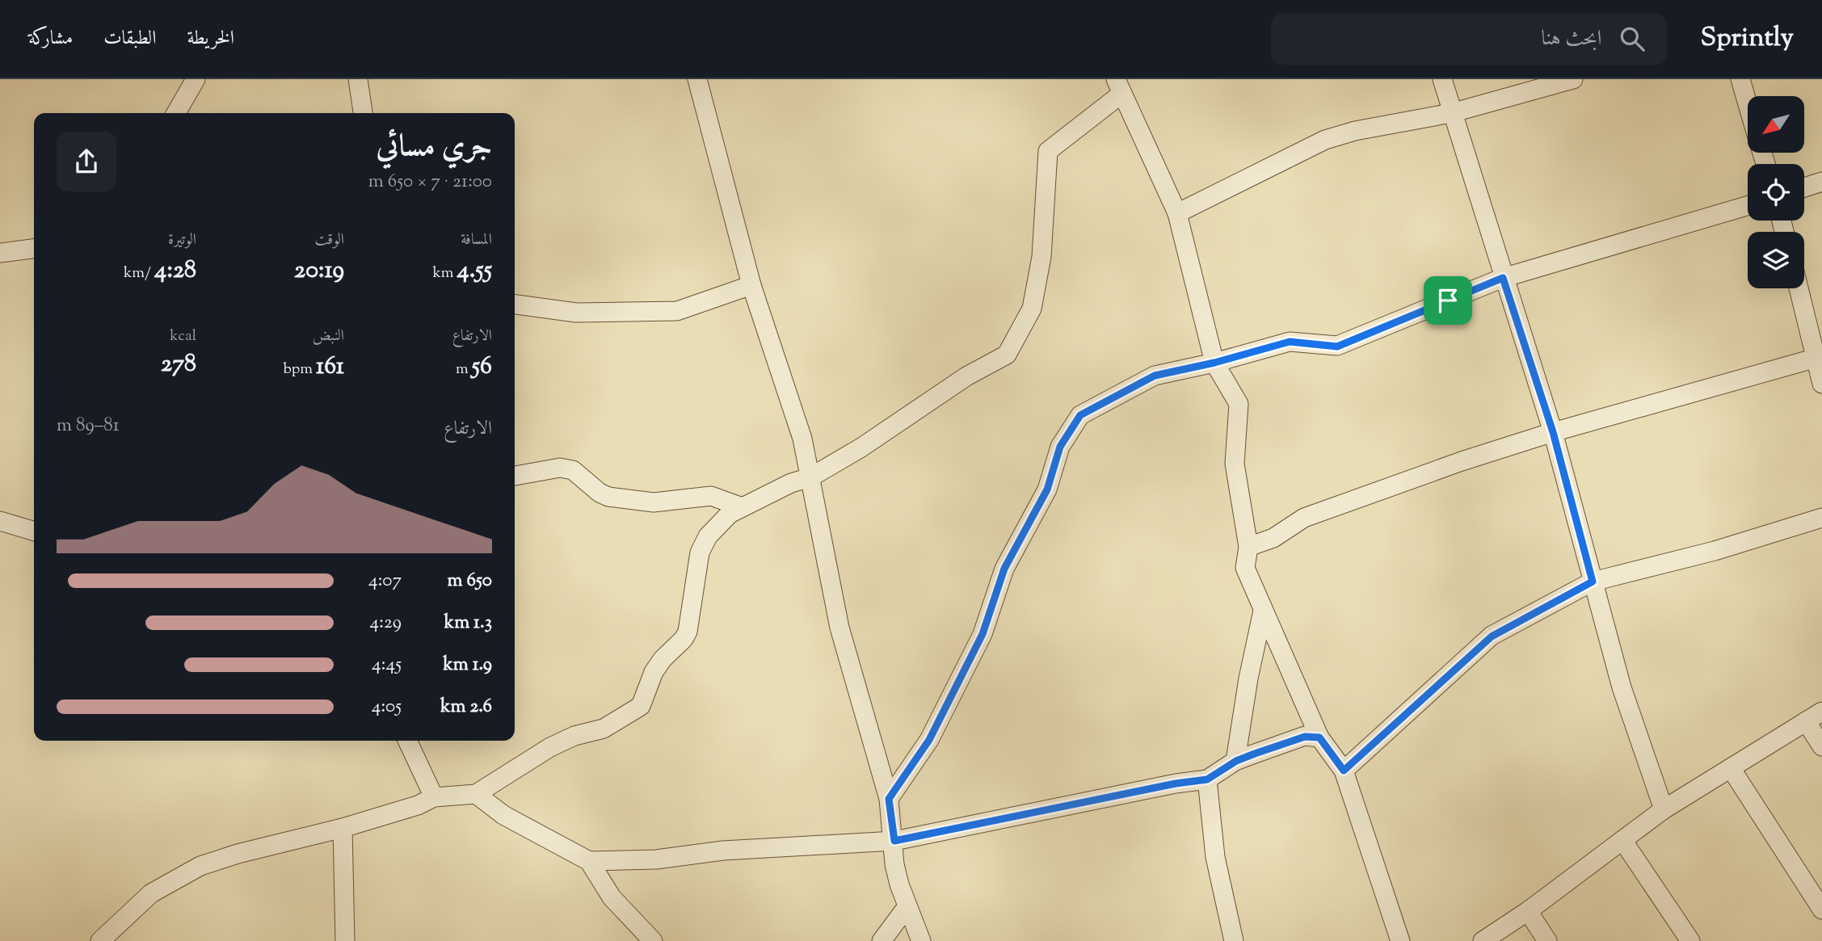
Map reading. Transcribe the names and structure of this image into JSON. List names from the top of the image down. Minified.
{"north":"bottom left","page":{"header":"Sprintly","search":"ابحث هنا","nav":["الخريطة","الطبقات","مشاركة"],"heading":["جري مسائي","21:00 · 7 × 650 m"],"stats":[["المسافة","4.55 km"],["الوقت","20:19"],["الوتيرة","4:28 /km"],["الارتفاع","56 m"],["النبض","161 bpm"],["kcal","278"]],"chart":["الارتفاع","81–89 m"],"list":[{"name":"650 m","note":"4:07"},{"name":"1.3 km","note":"4:29"},{"name":"1.9 km","note":"4:45"},{"name":"2.6 km","note":"4:05"}]}}
